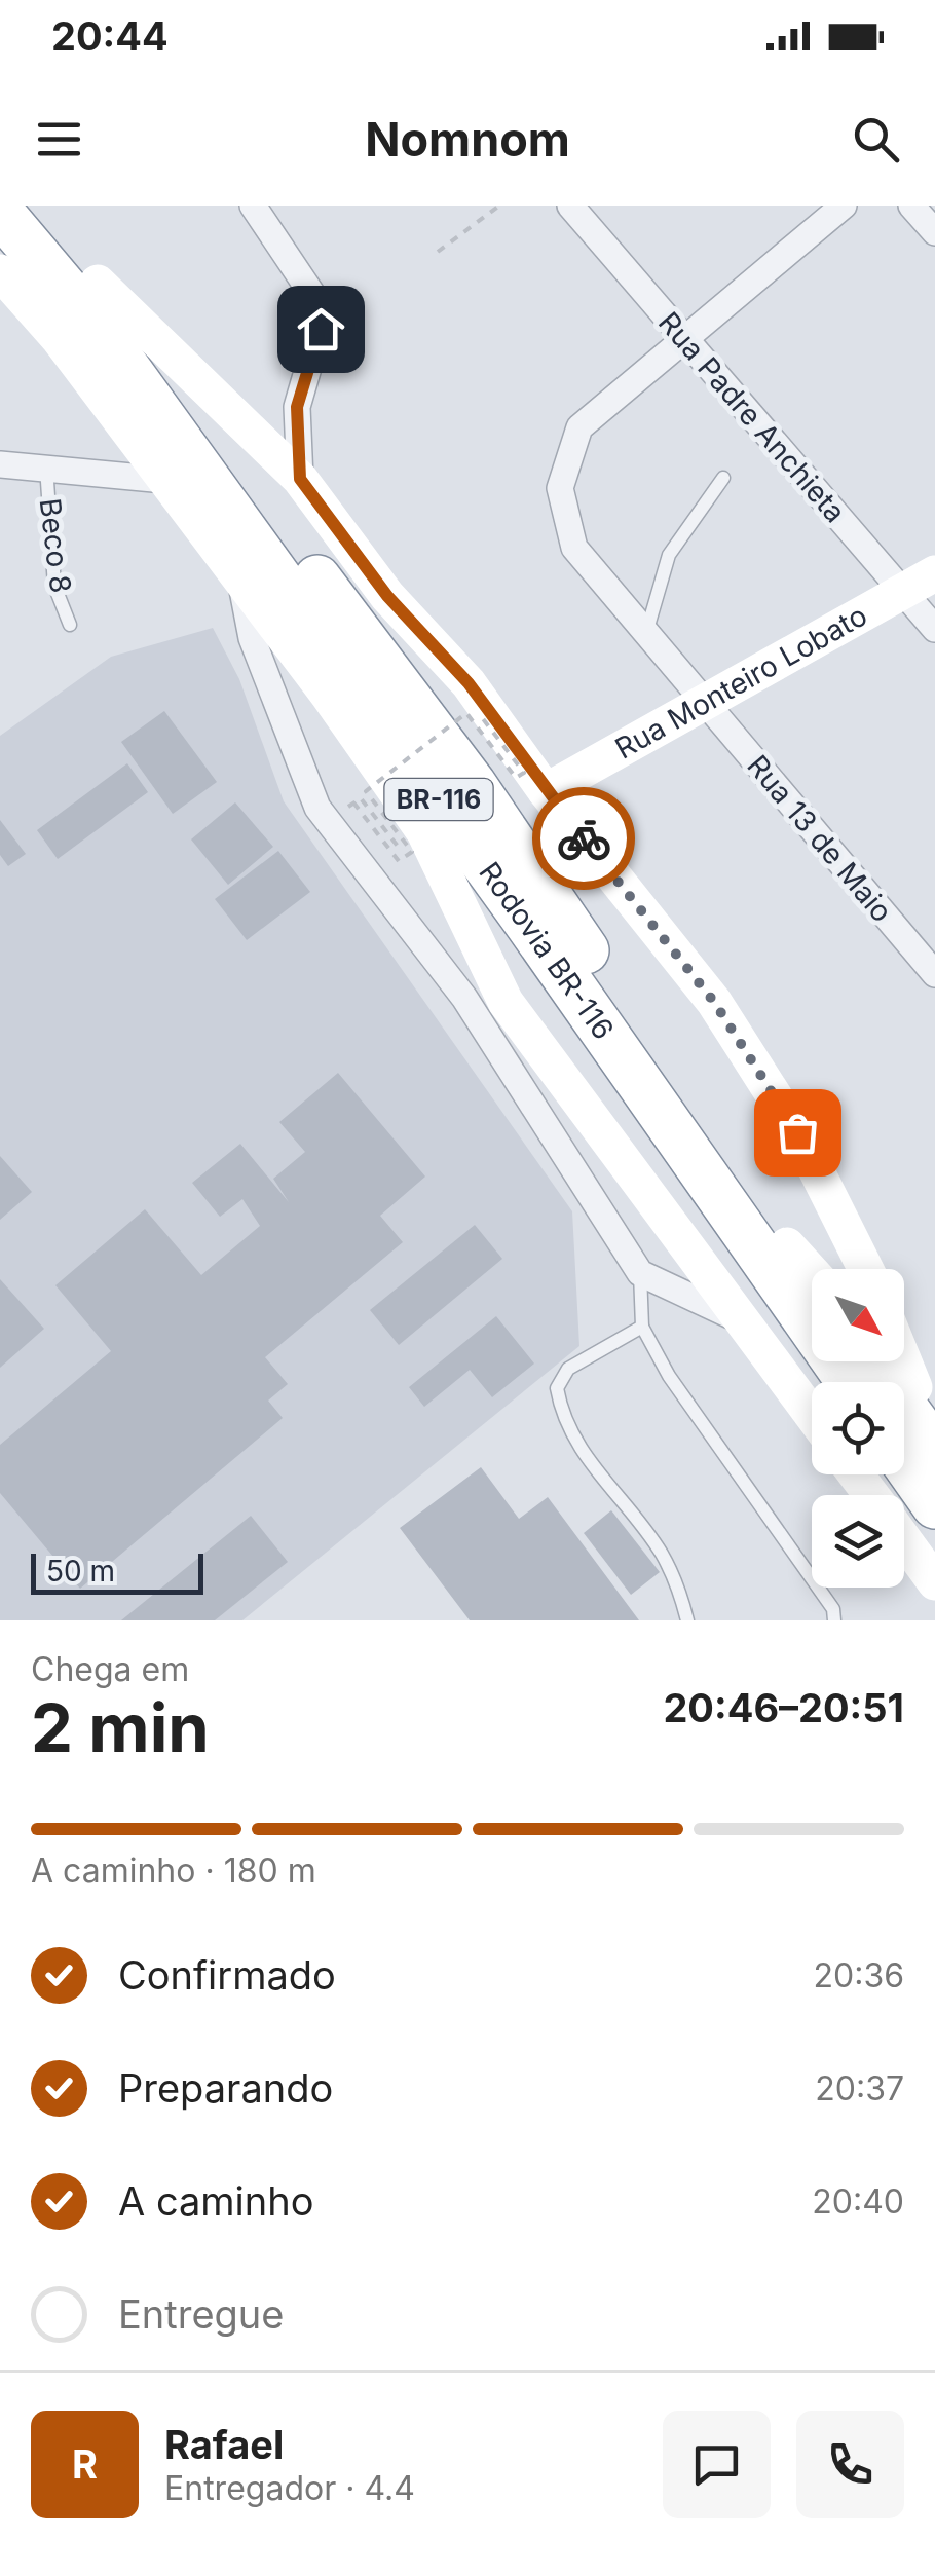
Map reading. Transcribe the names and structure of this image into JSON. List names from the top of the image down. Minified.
{"streets":{"highway":["BR-116","Rodovia BR-116"],"street":["Rua Padre Anchieta","Rua Monteiro Lobato","Rua 13 de Maio"],"lane":["Beco 8"]},"crossings":[["Rua Padre Anchieta","Rua Monteiro Lobato"],["Rua Padre Anchieta","Rua 13 de Maio"],["Rua Monteiro Lobato","Rua 13 de Maio"]],"scale_bar":"50 m","north":"bottom right","page":{"status":"20:44","header":"Nomnom","scale":"50 m","heading":["2 min","Chega em","20:46–20:51"],"panel":["Rafael","Entregador · 4.4"],"bar":"A caminho · 180 m","list":[["Confirmado","20:36"],["Preparando","20:37"],["A caminho","20:40"],"Entregue"],"round":"R"}}
